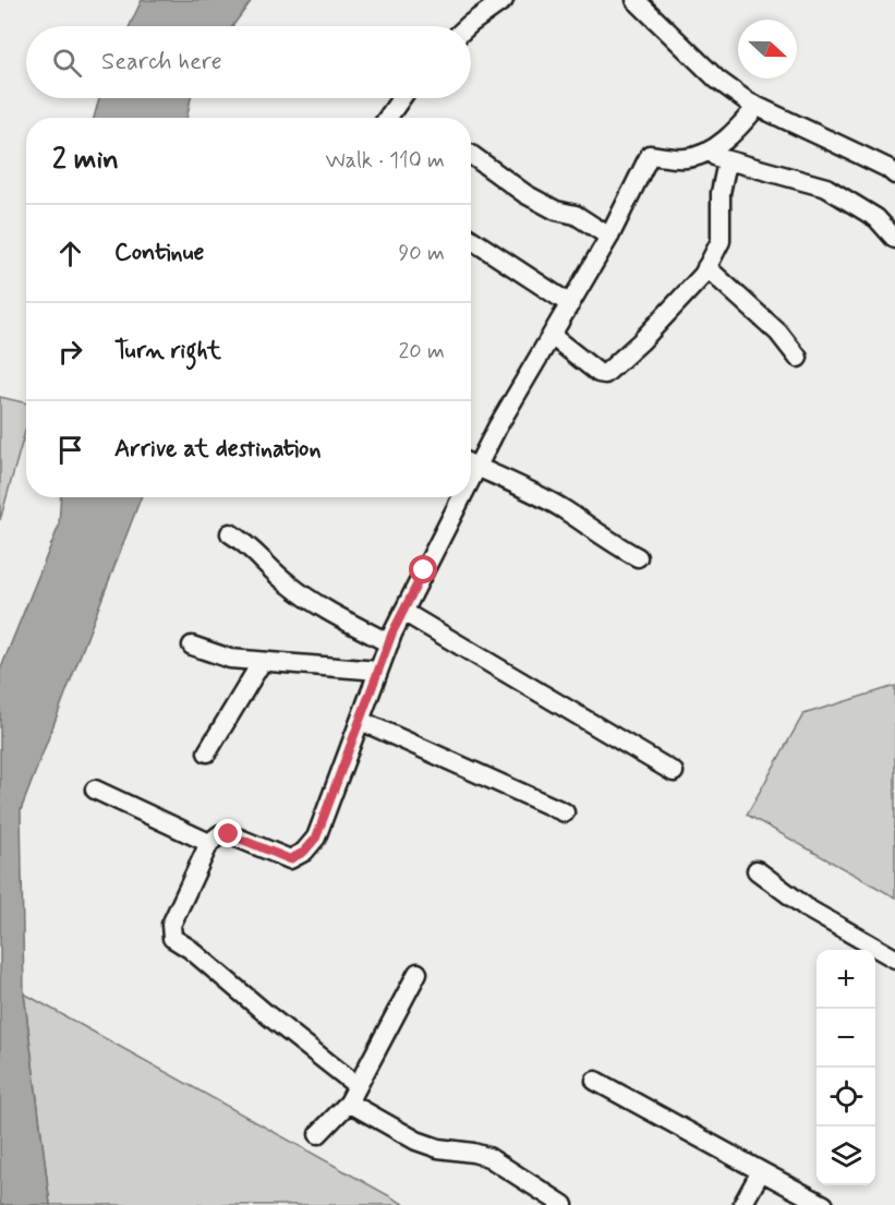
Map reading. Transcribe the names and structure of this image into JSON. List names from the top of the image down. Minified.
{"north":"right","page":{"search":"Search here","heading":["2 min","Walk · 110 m"],"list":[["Continue","90 m"],["Turn right","20 m"],"Arrive at destination"],"map_buttons":["+","−"]}}
